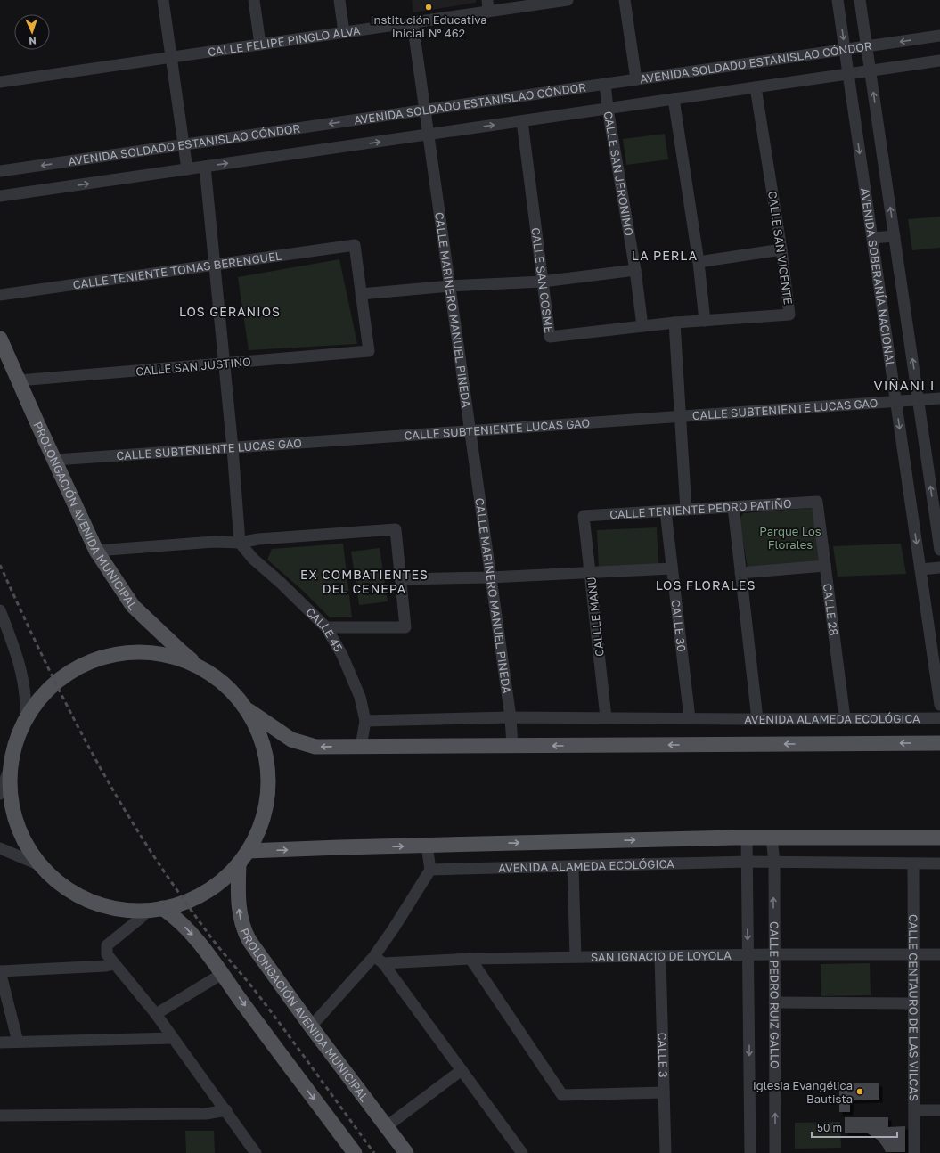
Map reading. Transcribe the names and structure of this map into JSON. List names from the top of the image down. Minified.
{"streets":{"main road":["PROLONGACIÓN AVENIDA MUNICIPAL","AVENIDA ALAMEDA ECOLÓGICA"],"street":["CALLE FELIPE PINGLO ALVA","AVENIDA SOLDADO ESTANISLAO CÓNDOR","CALLE SAN JERONIMO","CALLE SAN VICENTE","CALLE TENIENTE TOMAS BERENGUEL","AVENIDA SOBERANÍA NACIONAL","CALLE SAN COSME","CALLE MARINERO MANUEL PINEDA","CALLE SAN JUSTINO","CALLE SUBTENIENTE LUCAS GAO","CALLE TENIENTE PEDRO PATIÑO","CALLE 28","CALLLE MANU","CALLE 30","CALLE 45","SAN IGNACIO DE LOYOLA","CALLE PEDRO RUIZ GALLO","CALLE CENTAURO DE LAS VILCAS","CALLE 3"]},"crossings":[["CALLE FELIPE PINGLO ALVA","CALLE MARINERO MANUEL PINEDA"],["AVENIDA SOLDADO ESTANISLAO CÓNDOR","CALLE SAN JERONIMO"],["AVENIDA SOLDADO ESTANISLAO CÓNDOR","AVENIDA SOBERANÍA NACIONAL"],["AVENIDA SOLDADO ESTANISLAO CÓNDOR","CALLE MARINERO MANUEL PINEDA"],["CALLE SAN JERONIMO","CALLE SAN COSME"],["CALLE SAN VICENTE","CALLE SAN COSME"],["CALLE TENIENTE TOMAS BERENGUEL","CALLE SAN JUSTINO"],["AVENIDA SOBERANÍA NACIONAL","CALLE SUBTENIENTE LUCAS GAO"],["CALLE MARINERO MANUEL PINEDA","CALLE SUBTENIENTE LUCAS GAO"],["CALLE MARINERO MANUEL PINEDA","AVENIDA ALAMEDA ECOLÓGICA"],["CALLE SAN JUSTINO","PROLONGACIÓN AVENIDA MUNICIPAL"],["CALLE SUBTENIENTE LUCAS GAO","PROLONGACIÓN AVENIDA MUNICIPAL"],["CALLE TENIENTE PEDRO PATIÑO","CALLE 28"],["CALLE TENIENTE PEDRO PATIÑO","CALLLE MANU"],["CALLE TENIENTE PEDRO PATIÑO","CALLE 30"],["PROLONGACIÓN AVENIDA MUNICIPAL","AVENIDA ALAMEDA ECOLÓGICA"],["CALLE 28","AVENIDA ALAMEDA ECOLÓGICA"],["CALLLE MANU","AVENIDA ALAMEDA ECOLÓGICA"],["CALLE 30","AVENIDA ALAMEDA ECOLÓGICA"],["CALLE 45","AVENIDA ALAMEDA ECOLÓGICA"],["AVENIDA ALAMEDA ECOLÓGICA","CALLE PEDRO RUIZ GALLO"],["AVENIDA ALAMEDA ECOLÓGICA","CALLE CENTAURO DE LAS VILCAS"],["SAN IGNACIO DE LOYOLA","CALLE PEDRO RUIZ GALLO"],["SAN IGNACIO DE LOYOLA","CALLE CENTAURO DE LAS VILCAS"],["SAN IGNACIO DE LOYOLA","CALLE 3"]],"districts":["LA PERLA","LOS GERANIOS","VIÑANI I","EX COMBATIENTES DEL CENEPA","LOS FLORALES"],"parks":["Parque Los Florales"],"places":["Institución Educativa Inicial Nº 462","Iglesia Evangélica Bautista"],"scale_bar":"50 m","north":"bottom"}
